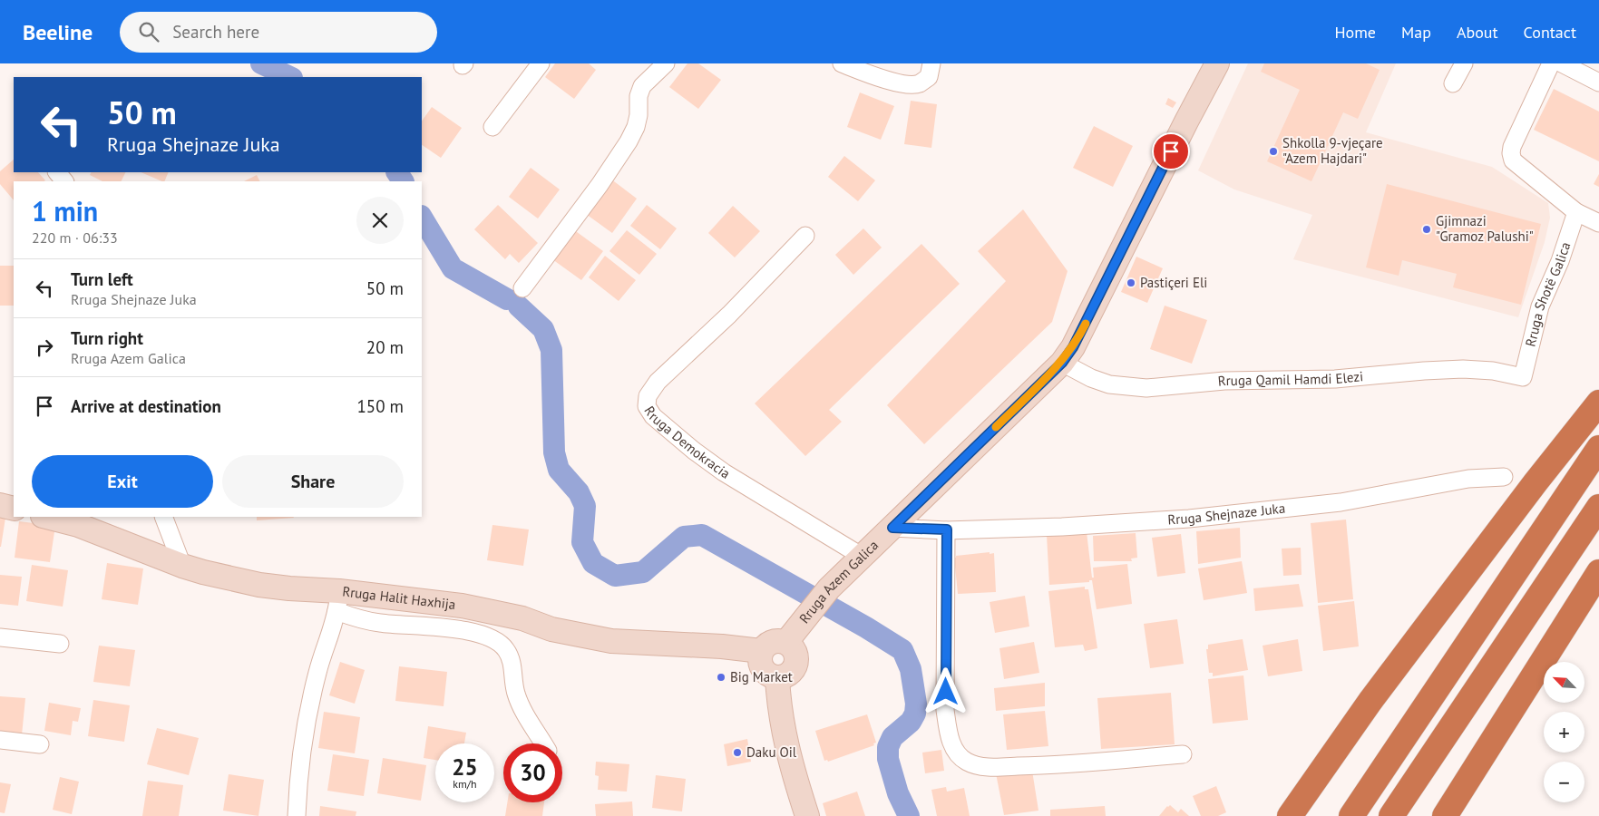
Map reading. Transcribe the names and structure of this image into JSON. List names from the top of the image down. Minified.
{"streets":{"main road":["Rruga Azem Galica","Rruga Halit Haxhija"],"street":["Rruga Shotë Galica","Rruga Qamil Hamdi Elezi","Rruga Demokracia","Rruga Shejnaze Juka"]},"crossings":[["Rruga Shotë Galica","Rruga Qamil Hamdi Elezi"],["Rruga Qamil Hamdi Elezi","Rruga Azem Galica"],["Rruga Demokracia","Rruga Azem Galica"],["Rruga Shejnaze Juka","Rruga Azem Galica"],["Rruga Azem Galica","Rruga Halit Haxhija"]],"places":["Shkolla 9-vjeçare \"Azem Hajdari\"","Gjimnazi \"Gramoz Palushi\"","Pastiçeri Eli","Big Market","Daku Oil"],"north":"top left","page":{"header":"Beeline","search":"Search here","nav":["Home","Map","About","Contact"],"turn":["50 m","Rruga Shejnaze Juka"],"heading":["1 min","220 m · 06:33"],"list":[{"name":"Turn left","note":"Rruga Shejnaze Juka","value":"50 m"},{"name":"Turn right","note":"Rruga Azem Galica","value":"20 m"},{"name":"Arrive at destination","value":"150 m"}],"buttons":["Exit","Share"],"map_buttons":["+","−"],"speed":"25 km/h","limit":"30"}}
